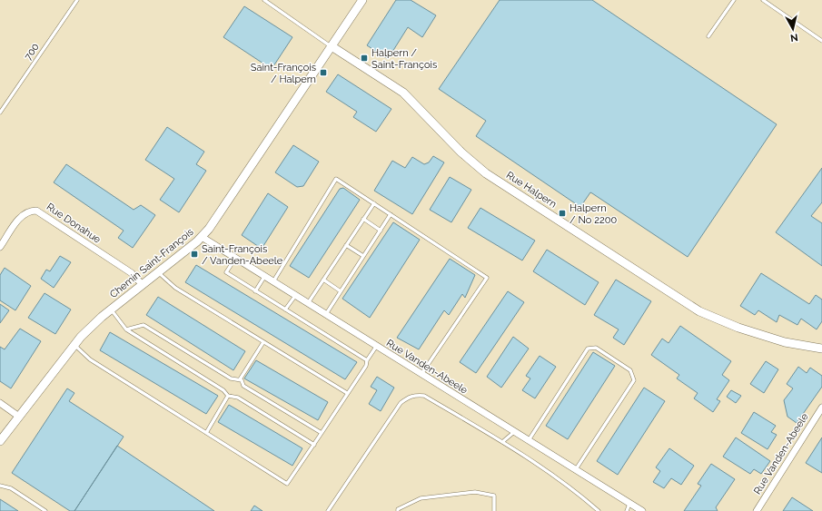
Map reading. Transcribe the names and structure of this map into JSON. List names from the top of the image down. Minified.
{"streets":{"street":["Rue Halpern","Rue Donahue","Chemin Saint-François","Rue Vanden-Abeele"],"lane":["700"]},"crossings":[["Rue Halpern","Chemin Saint-François"],["Rue Donahue","Chemin Saint-François"],["Chemin Saint-François","Rue Vanden-Abeele"]],"places":{"transit":["Halpern / Saint-François","Saint-François / Halpern","Halpern / No 2200","Saint-François / Vanden-Abeele"]},"north":"bottom"}
